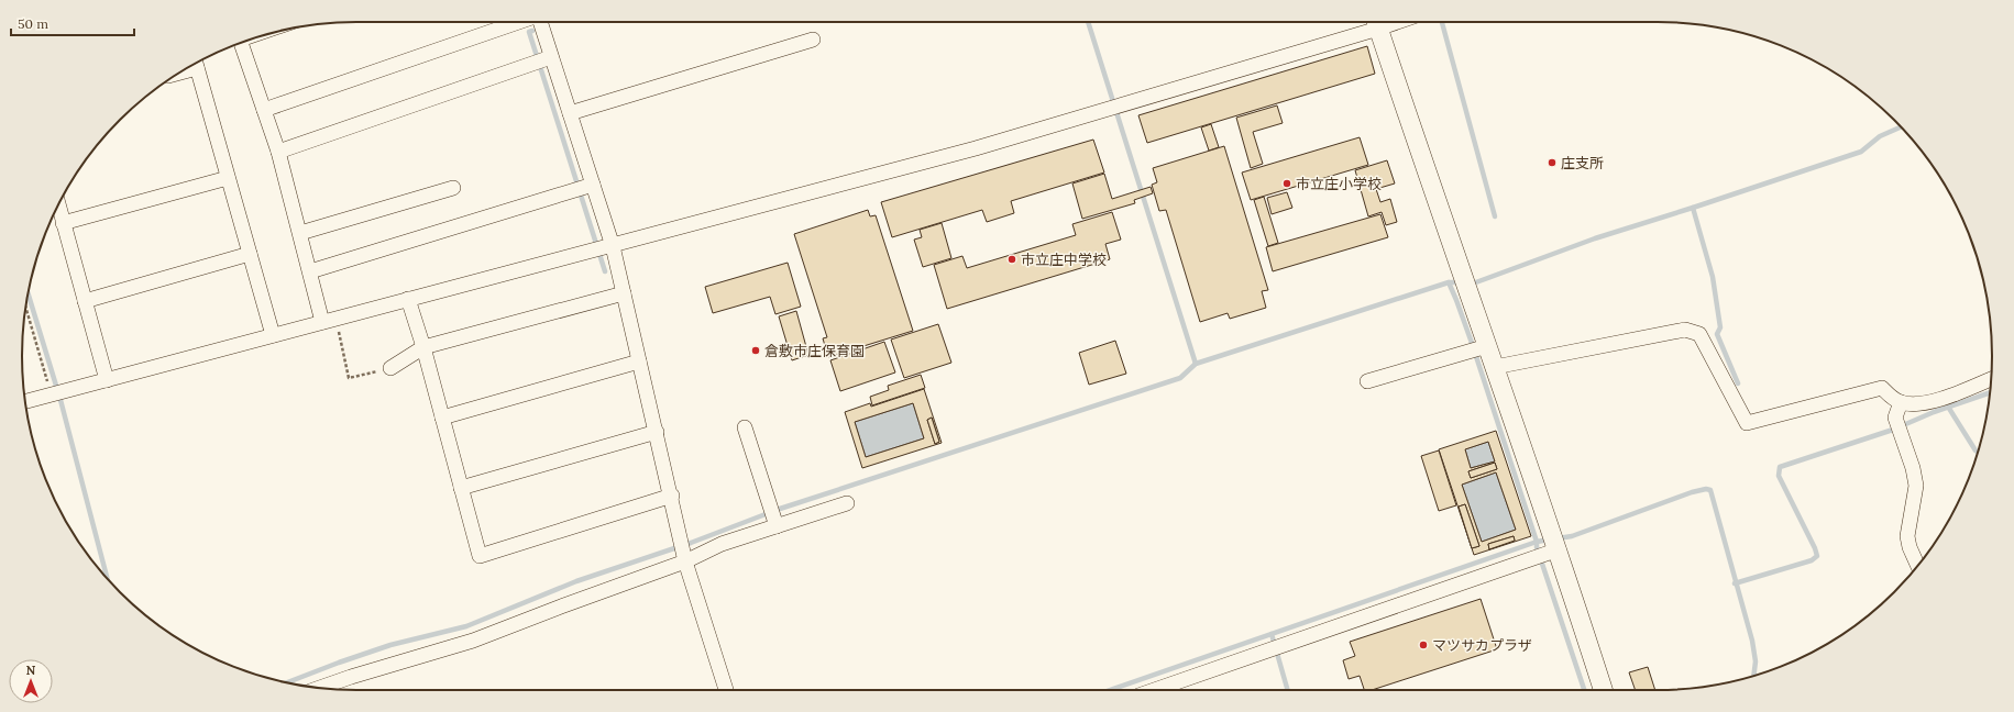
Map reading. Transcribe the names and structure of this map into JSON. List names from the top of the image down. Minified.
{"places":["庄支所","市立庄小学校","市立庄中学校","倉敷市庄保育園","マツサカプラザ"],"scale_bar":"50 m","north":"top"}
